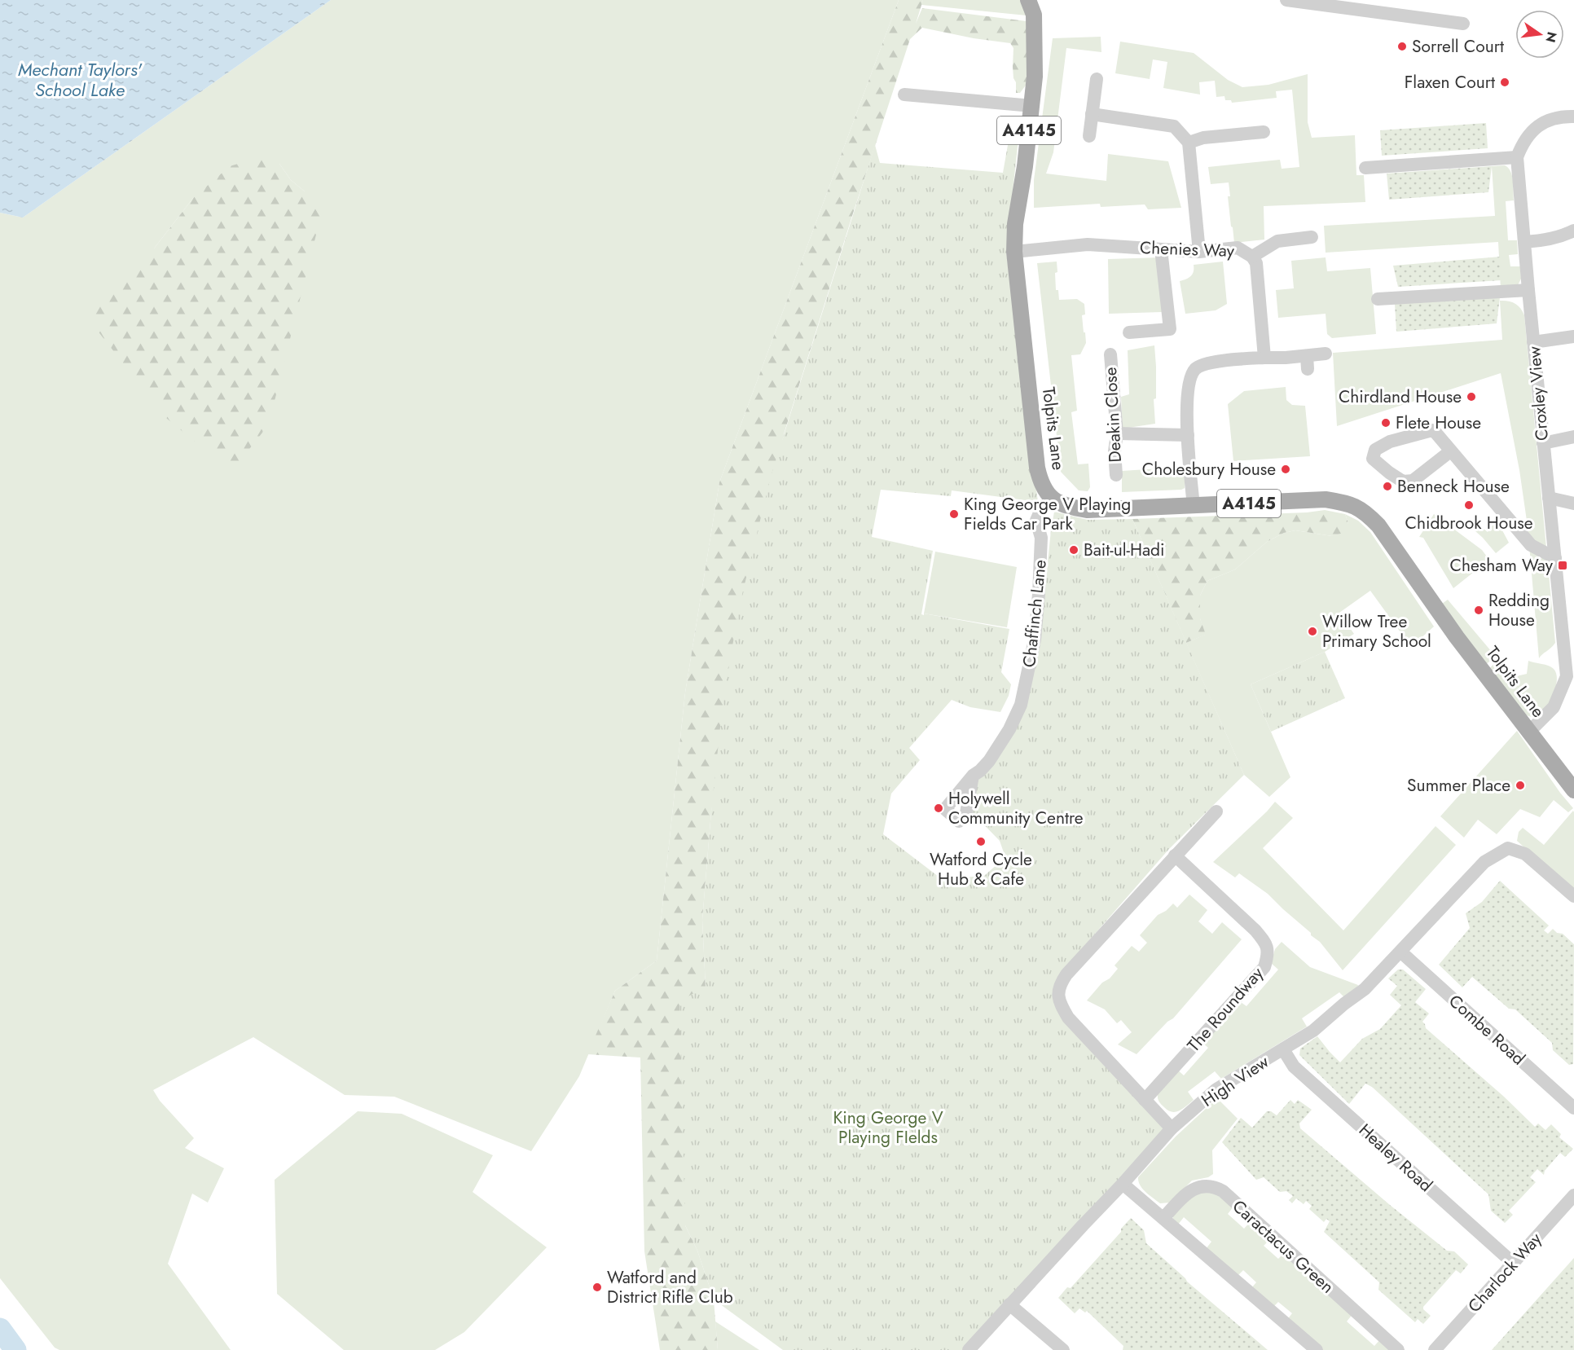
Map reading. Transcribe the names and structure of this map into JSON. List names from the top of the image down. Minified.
{"streets":{"main road":["A4145","Tolpits Lane"],"street":["Chenies Way","Croxley View","Deakin Close","Chaffinch Lane","The Roundway","Combe Road","High View","Healey Road","Caractacus Green","Charlock Way"]},"crossings":[["Chenies Way","Tolpits Lane"],["Croxley View","Tolpits Lane"],["Tolpits Lane","Chaffinch Lane"],["Combe Road","High View"],["High View","Healey Road"],["Healey Road","Charlock Way"]],"water":["Mechant Taylors' School Lake"],"parks":["King George V Playing FIelds"],"places":{"other":["Sorrell Court","Flaxen Court","Chirdland House","Flete House","Cholesbury House","Benneck House","Chidbrook House","King George V Playing Fields Car Park","Bait-ul-Hadi","Redding House","Willow Tree Primary School","Summer Place","Holywell Community Centre","Watford Cycle Hub & Cafe","Watford and District Rifle Club"],"transit":["Chesham Way"]},"north":"right"}
